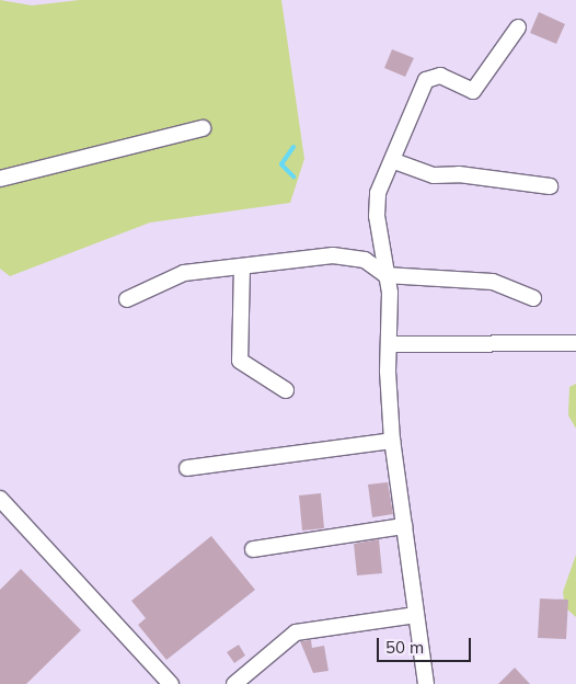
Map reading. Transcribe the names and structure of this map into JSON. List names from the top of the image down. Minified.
{"scale_bar":"50 m"}
